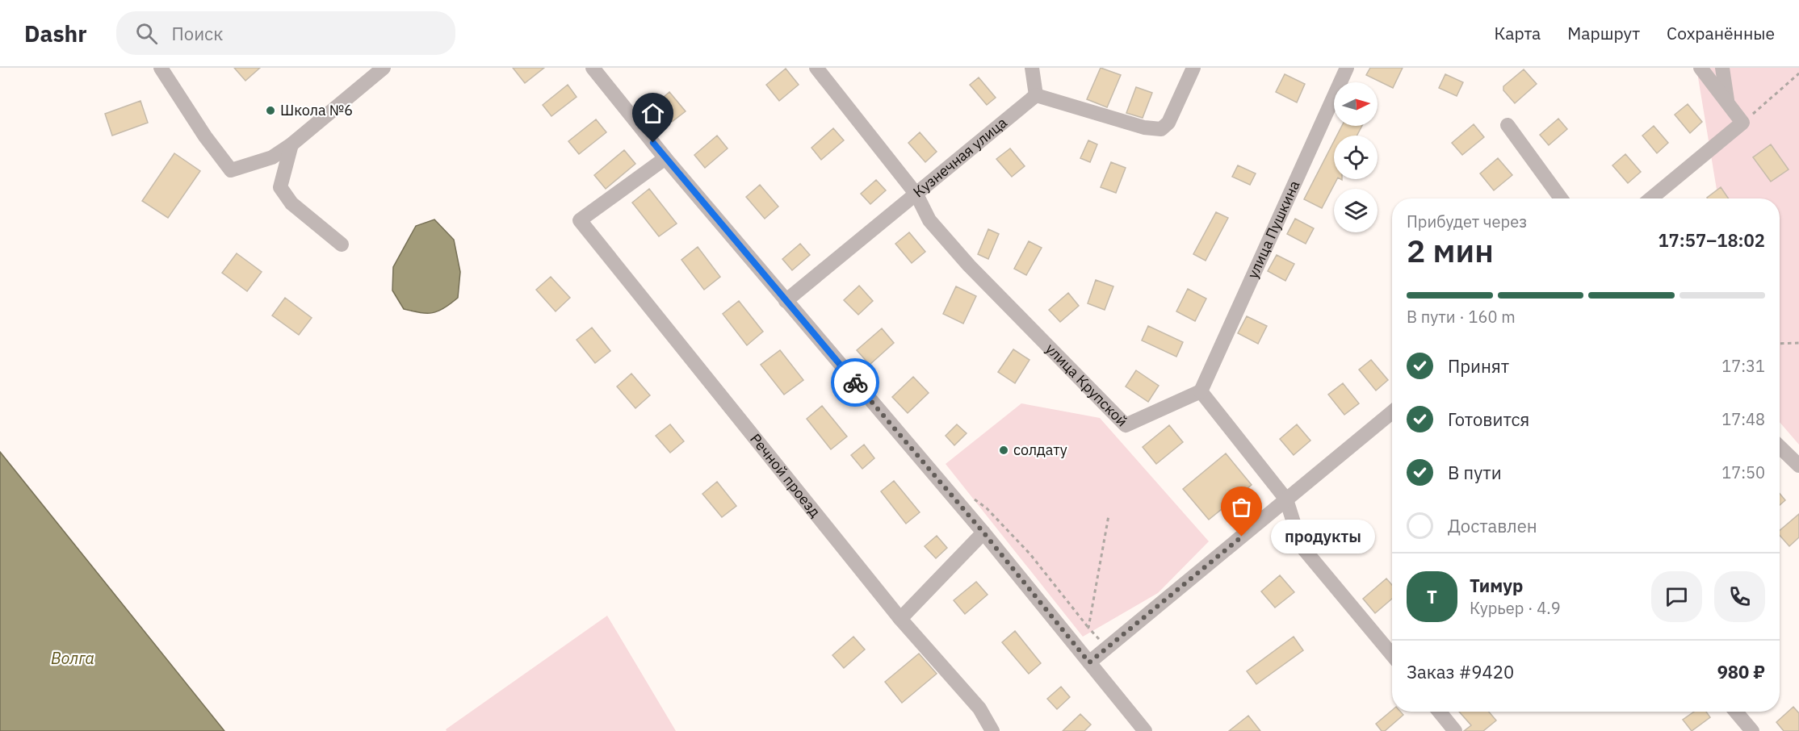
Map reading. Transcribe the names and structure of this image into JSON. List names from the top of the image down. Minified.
{"streets":{"street":["Кузнечная улица","улица Пушкина","улица Крупской","Речной проезд"]},"crossings":[["Кузнечная улица","улица Крупской"],["улица Пушкина","улица Крупской"]],"water":["Волга"],"places":["Школа №6","солдату","продукты"],"north":"right","page":{"header":"Dashr","search":"Поиск","nav":["Карта","Маршрут","Сохранённые"],"heading":["2 мин","Прибудет через","17:57–18:02"],"panel":["Тимур","Курьер · 4.9","Заказ #9420","980 ₽"],"bar":"В пути · 160 m","list":[["Принят","17:31"],["Готовится","17:48"],["В пути","17:50"],"Доставлен"],"bubble":"продукты","round":"Т"}}
